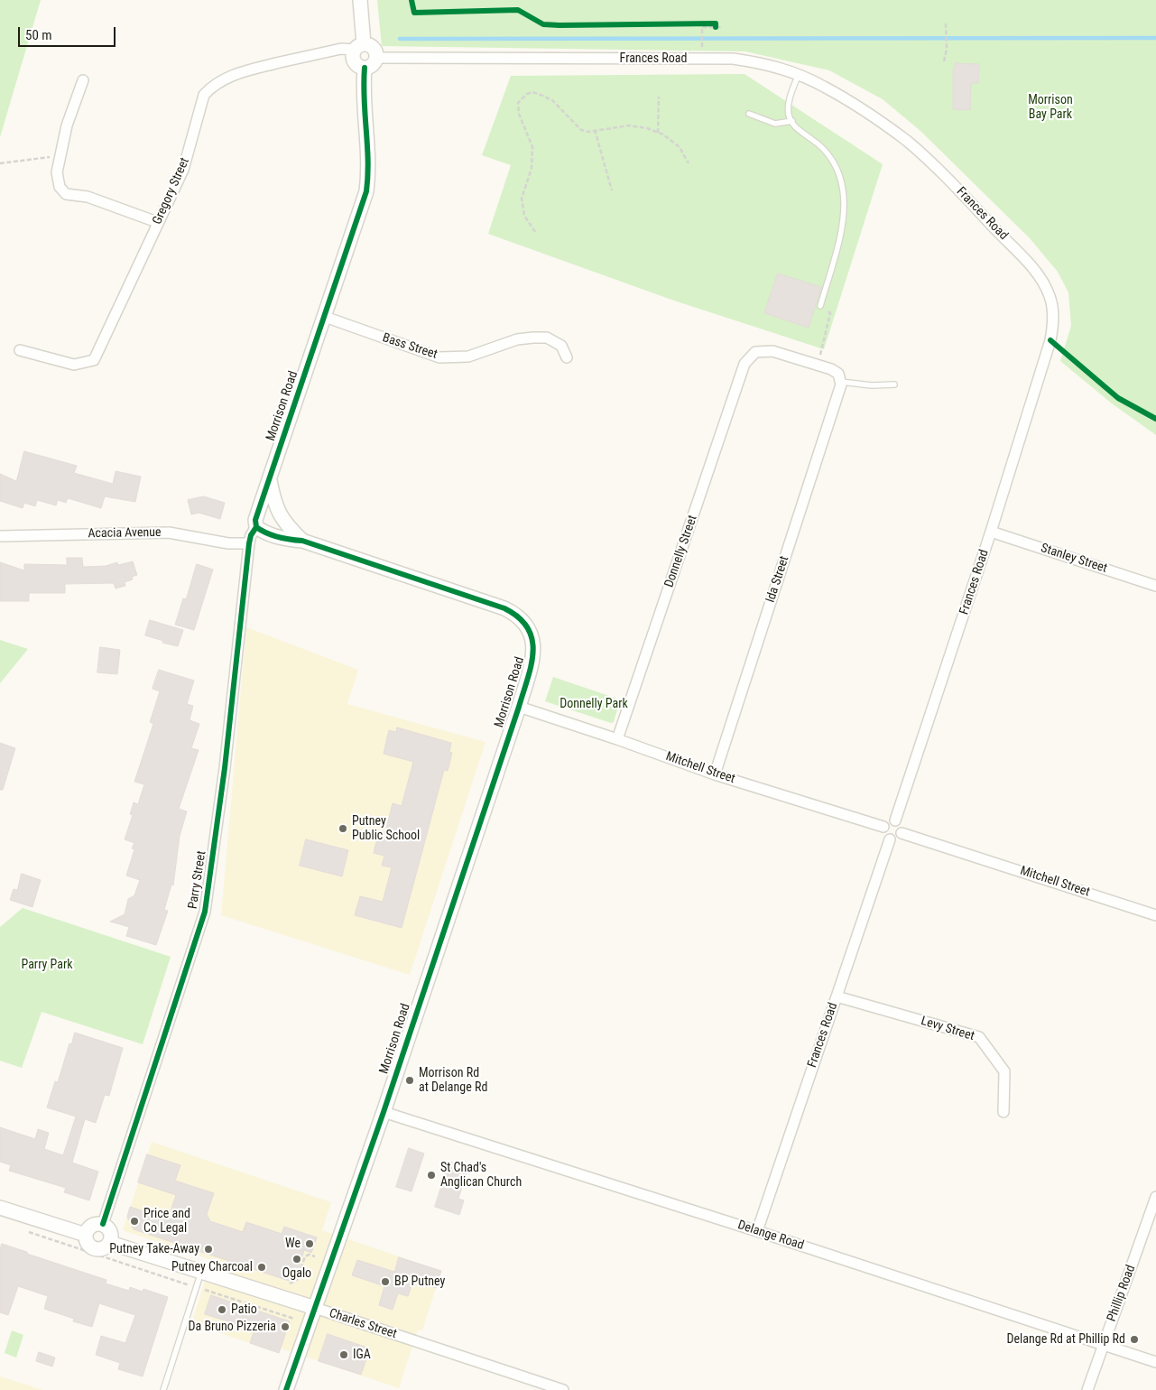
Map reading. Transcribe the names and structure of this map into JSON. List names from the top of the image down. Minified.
{"streets":{"street":["Frances Road","Gregory Street","Bass Street","Morrison Road","Acacia Avenue","Donnelly Street","Stanley Street","Ida Street","Mitchell Street","Parry Street","Levy Street","Delange Road","Phillip Road","Charles Street"]},"crossings":[["Frances Road","Gregory Street"],["Frances Road","Morrison Road"],["Frances Road","Stanley Street"],["Frances Road","Mitchell Street"],["Frances Road","Levy Street"],["Frances Road","Delange Road"],["Gregory Street","Morrison Road"],["Bass Street","Morrison Road"],["Morrison Road","Mitchell Street"],["Morrison Road","Parry Street"],["Morrison Road","Delange Road"],["Morrison Road","Charles Street"],["Acacia Avenue","Parry Street"],["Donnelly Street","Ida Street"],["Donnelly Street","Mitchell Street"],["Ida Street","Mitchell Street"],["Parry Street","Charles Street"],["Delange Road","Phillip Road"]],"parks":["Morrison Bay Park","Donnelly Park","Parry Park"],"places":["Putney Public School","Morrison Rd at Delange Rd","St Chad's Anglican Church","Price and Co Legal","We","Putney Take-Away","Ogalo","Putney Charcoal","BP Putney","Patio","Da Bruno Pizzeria","Delange Rd at Phillip Rd","IGA"],"scale_bar":"50 m"}
